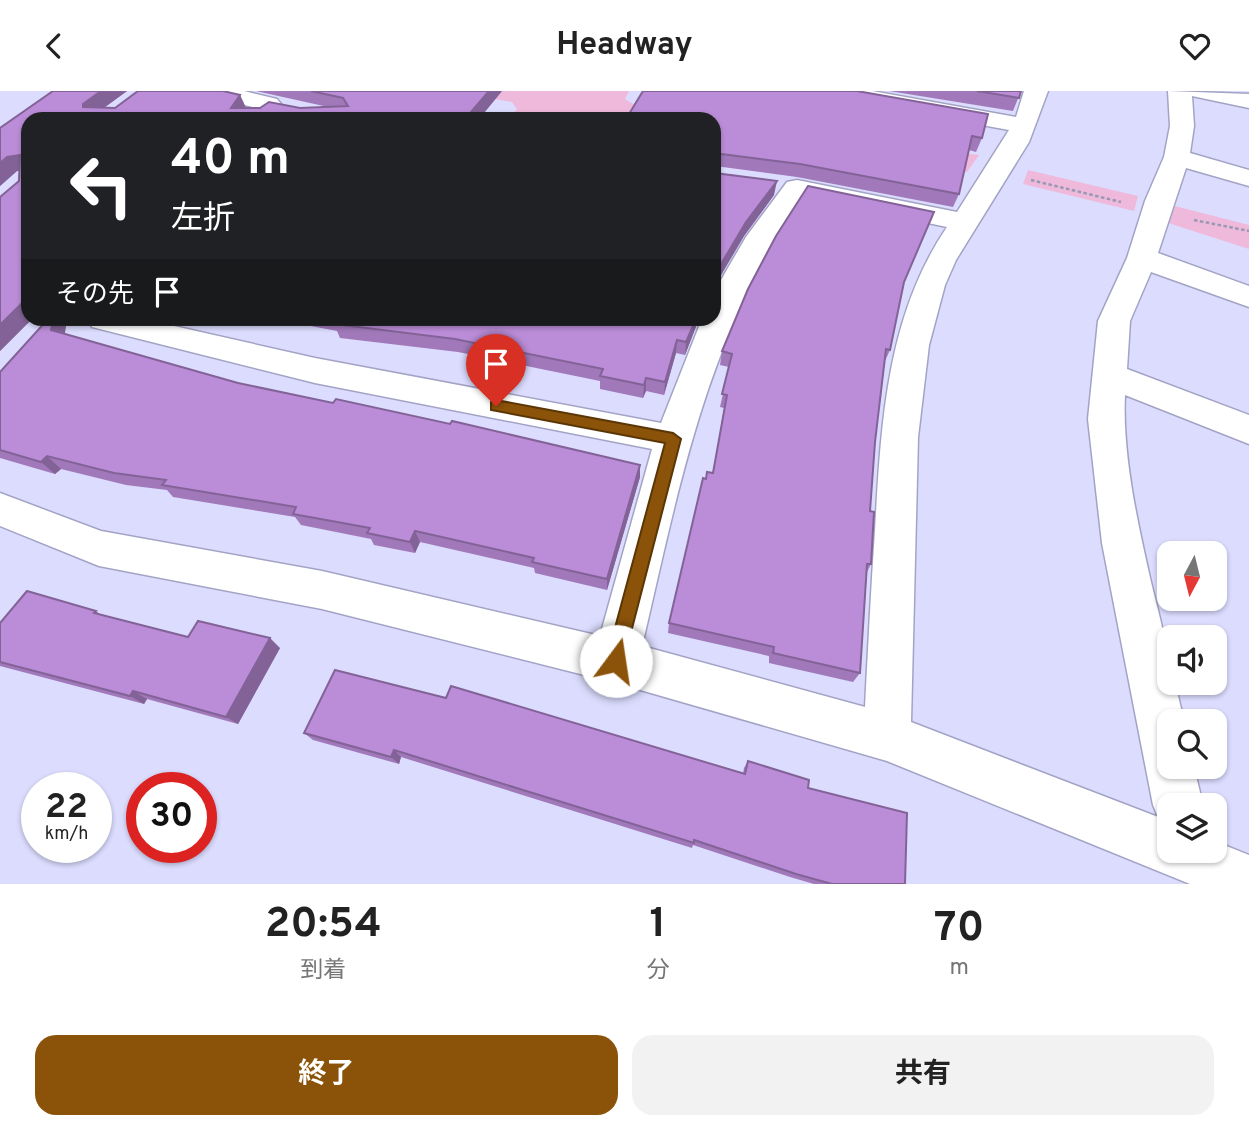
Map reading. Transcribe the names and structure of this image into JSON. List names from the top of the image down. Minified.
{"north":"bottom","page":{"header":"Headway","turn":["40 m","左折"],"then":"その先","speed":"22 km/h","limit":"30","eta":["20:54","到着","1","分","70","m"],"buttons":["終了","共有"]}}
